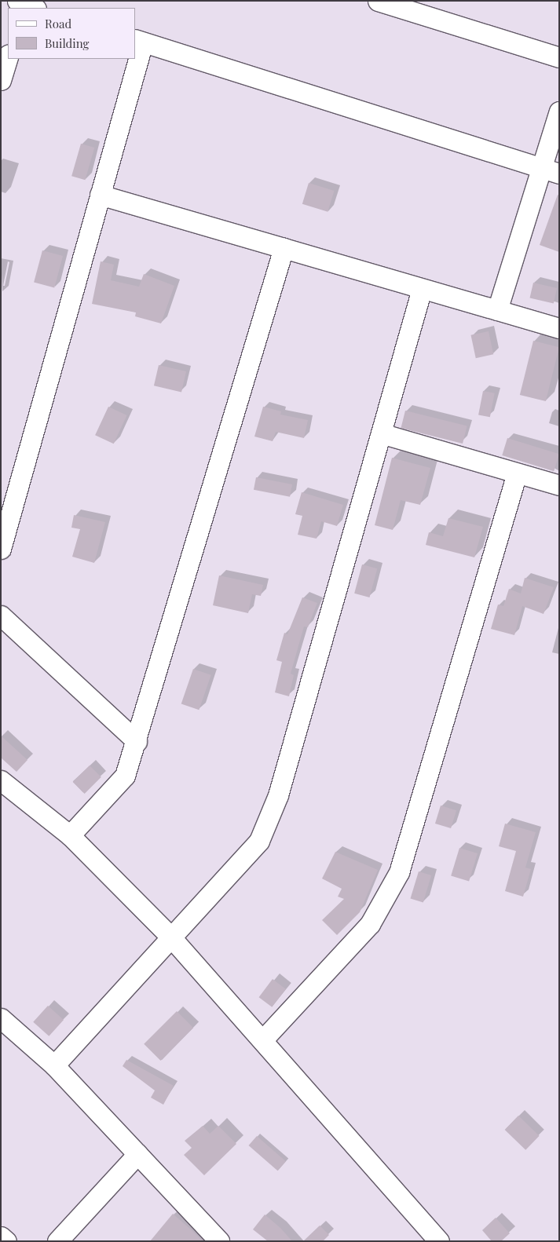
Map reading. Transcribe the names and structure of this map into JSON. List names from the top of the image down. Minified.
{"legend":["Road","Building"]}
